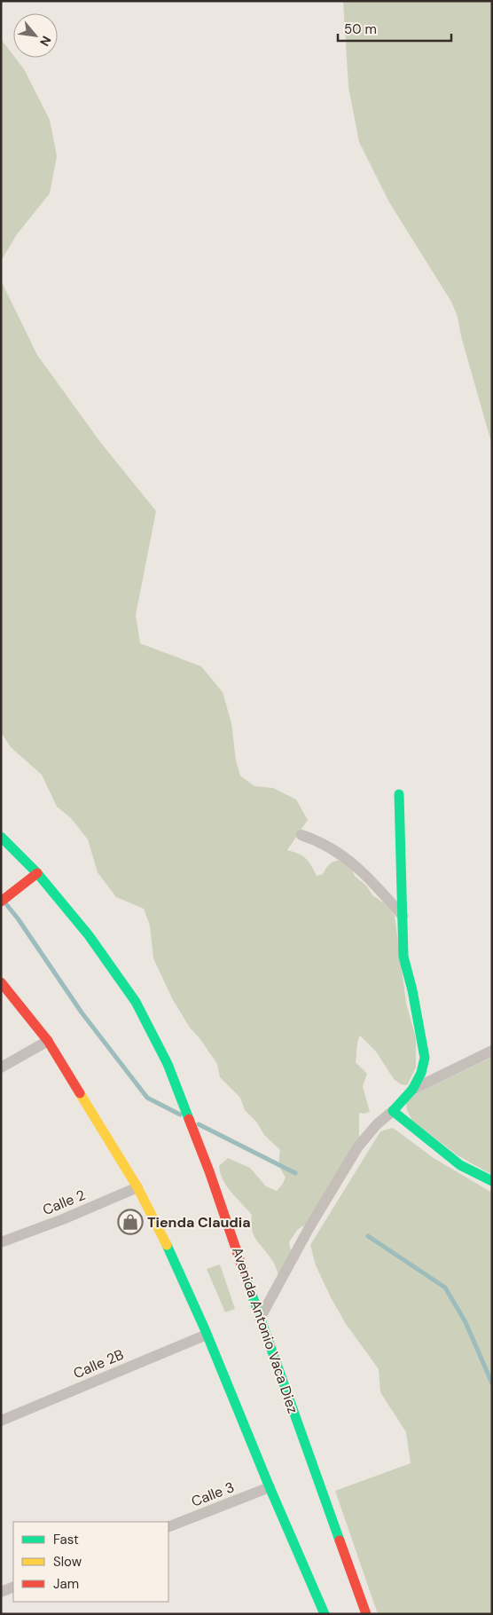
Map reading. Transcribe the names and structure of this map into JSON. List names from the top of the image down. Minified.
{"streets":{"main road":["Avenida Antonio Vaca Diez"],"street":["Calle 2","Calle 2B","Calle 3"]},"places":{"shop":["Tienda Claudia"]},"legend":["Fast","Slow","Jam"],"scale_bar":"50 m","north":"bottom right"}
